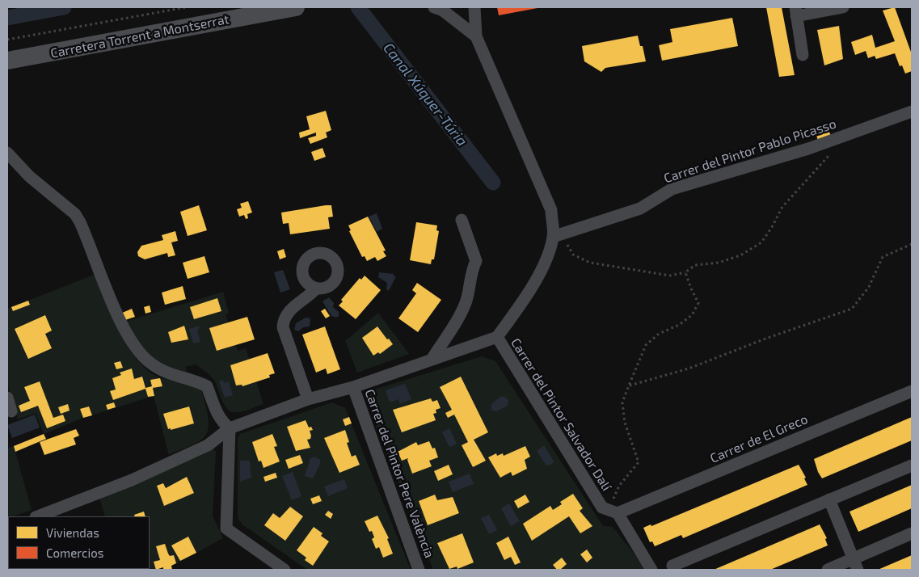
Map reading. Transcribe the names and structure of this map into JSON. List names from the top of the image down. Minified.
{"streets":{"main road":["Carretera Torrent a Montserrat"],"street":["Carrer del Pintor Pablo Picasso","Carrer del Pintor Salvador Dalí","Carrer de El Greco","Carrer del Pintor Pere València"]},"crossings":[["Carrer del Pintor Pablo Picasso","Carrer del Pintor Salvador Dalí"],["Carrer del Pintor Salvador Dalí","Carrer de El Greco"]],"water":["Canal Xúquer-Túria"],"legend":["Viviendas","Comercios"]}
